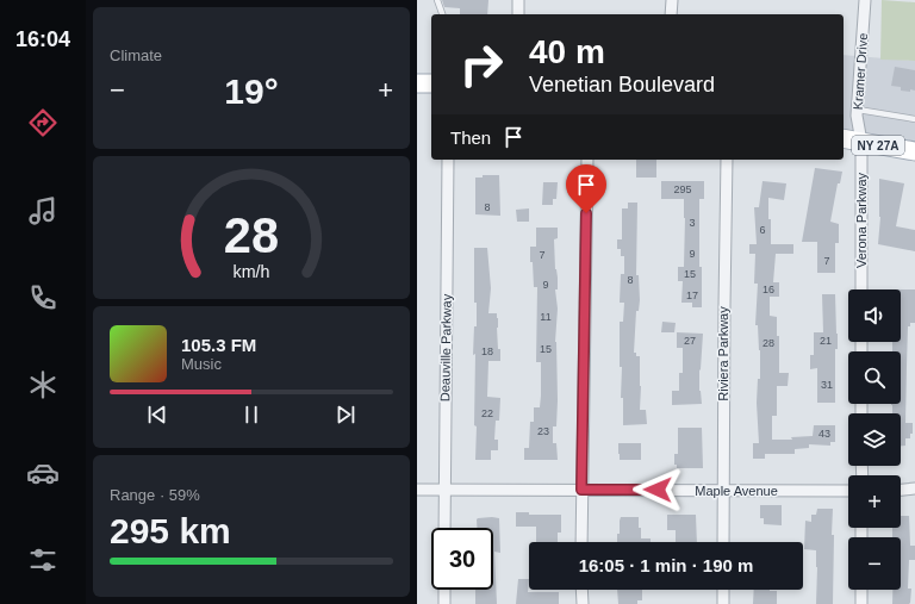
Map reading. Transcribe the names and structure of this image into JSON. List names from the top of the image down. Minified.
{"streets":{"main road":["NY 27A"],"street":["Kramer Drive","Verona Parkway","Deauville Parkway","Riviera Parkway","Maple Avenue"]},"crossings":[["Kramer Drive","NY 27A"],["Kramer Drive","Verona Parkway"],["NY 27A","Verona Parkway"],["Deauville Parkway","Maple Avenue"],["Riviera Parkway","Maple Avenue"]],"house_numbers":["295","8","3","6","9","7","7","15","8","9","16","17","11","27","21","28","15","18","31","22","23","43"],"page":{"tabs":"16:04","tile":["Climate",["Range · 59%","295 km"]],"turn":["40 m","Venetian Boulevard"],"heat":["−","19°","+"],"then":"Then","map_buttons":["+","−"],"song":["105.3 FM","Music"],"limit":"30","trip":"16:05 · 1 min · 190 m","gauge":["28","km/h"]}}
